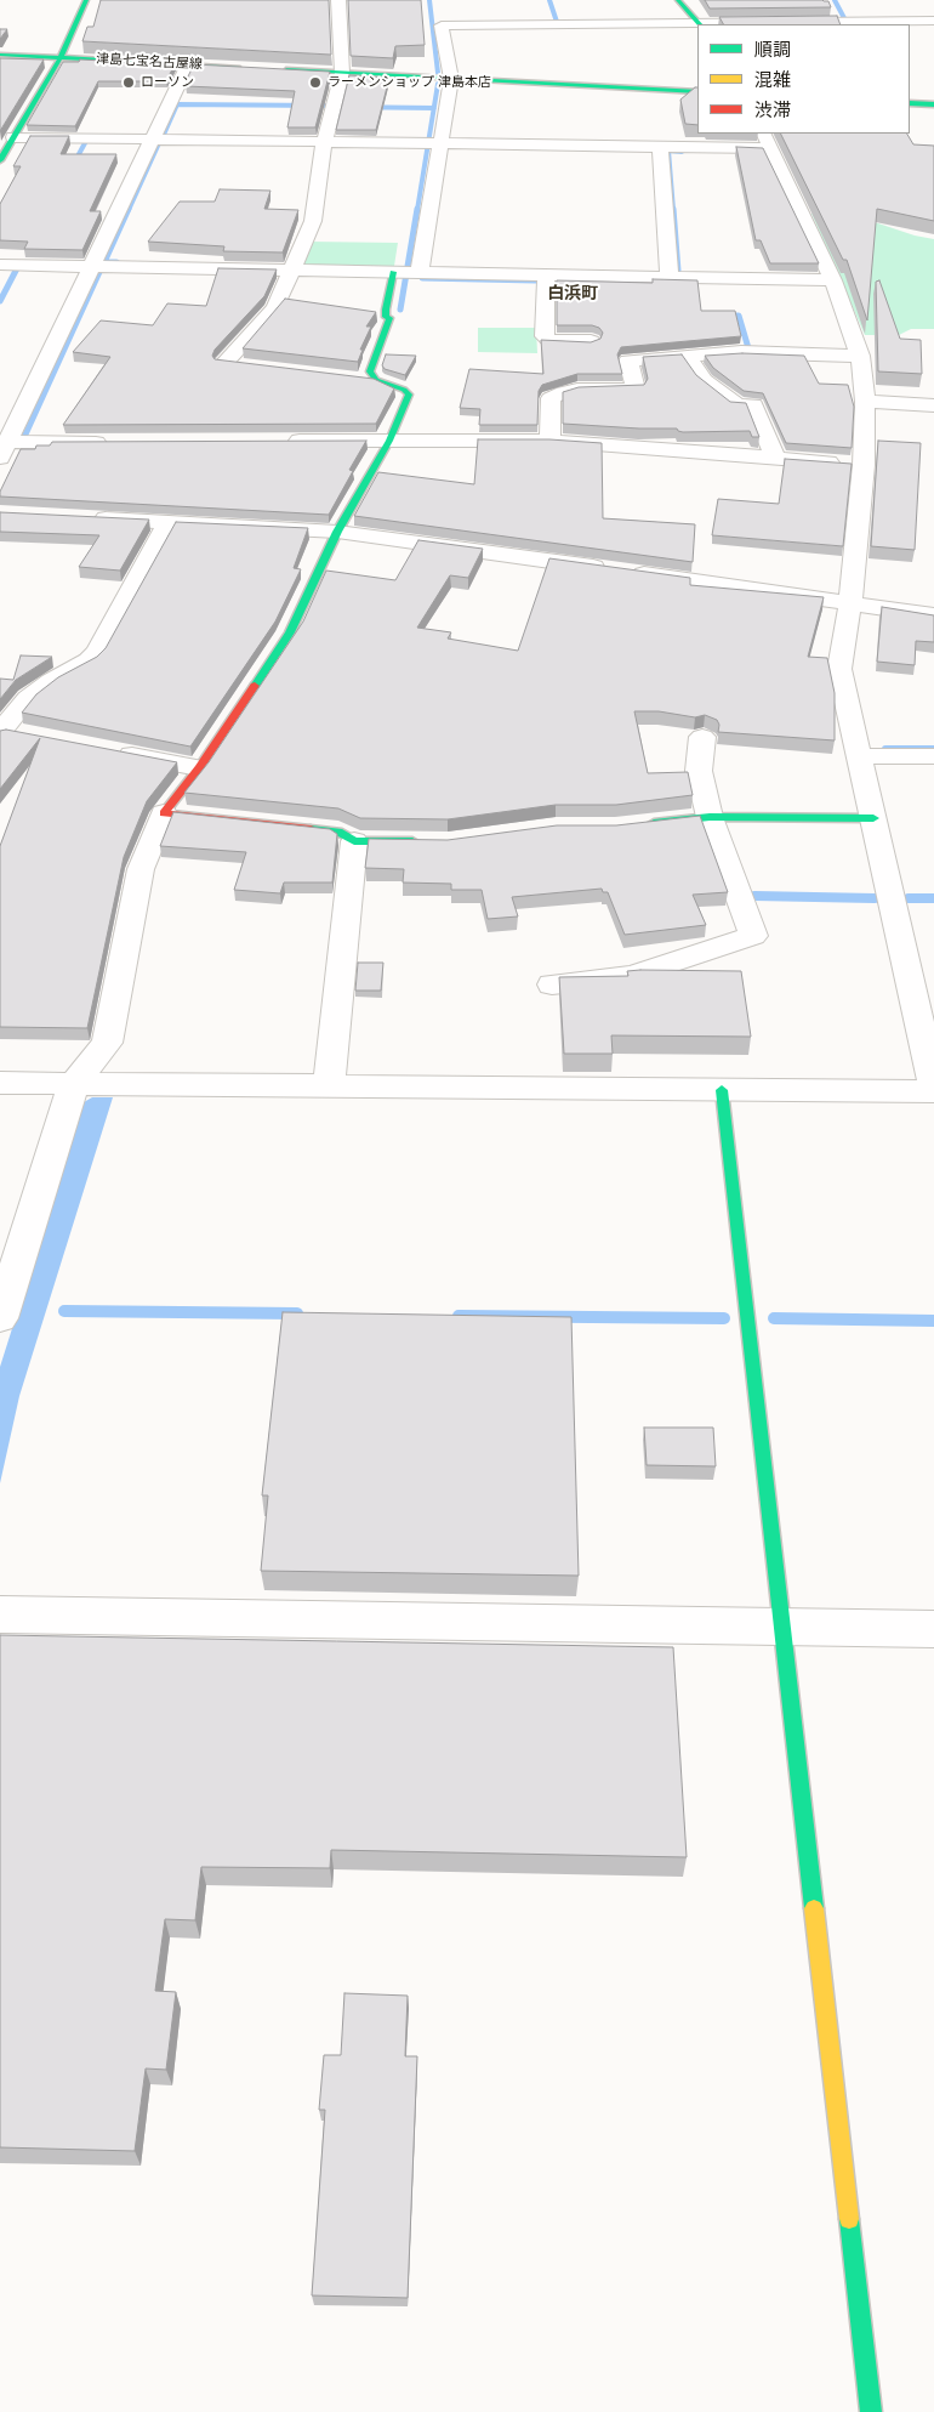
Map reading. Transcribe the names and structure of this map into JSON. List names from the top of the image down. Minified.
{"streets":{"street":["津島七宝名古屋線"]},"districts":["白浜町"],"places":["ローソン","ラーメンショップ 津島本店"],"legend":["順調","混雑","渋滞"]}
